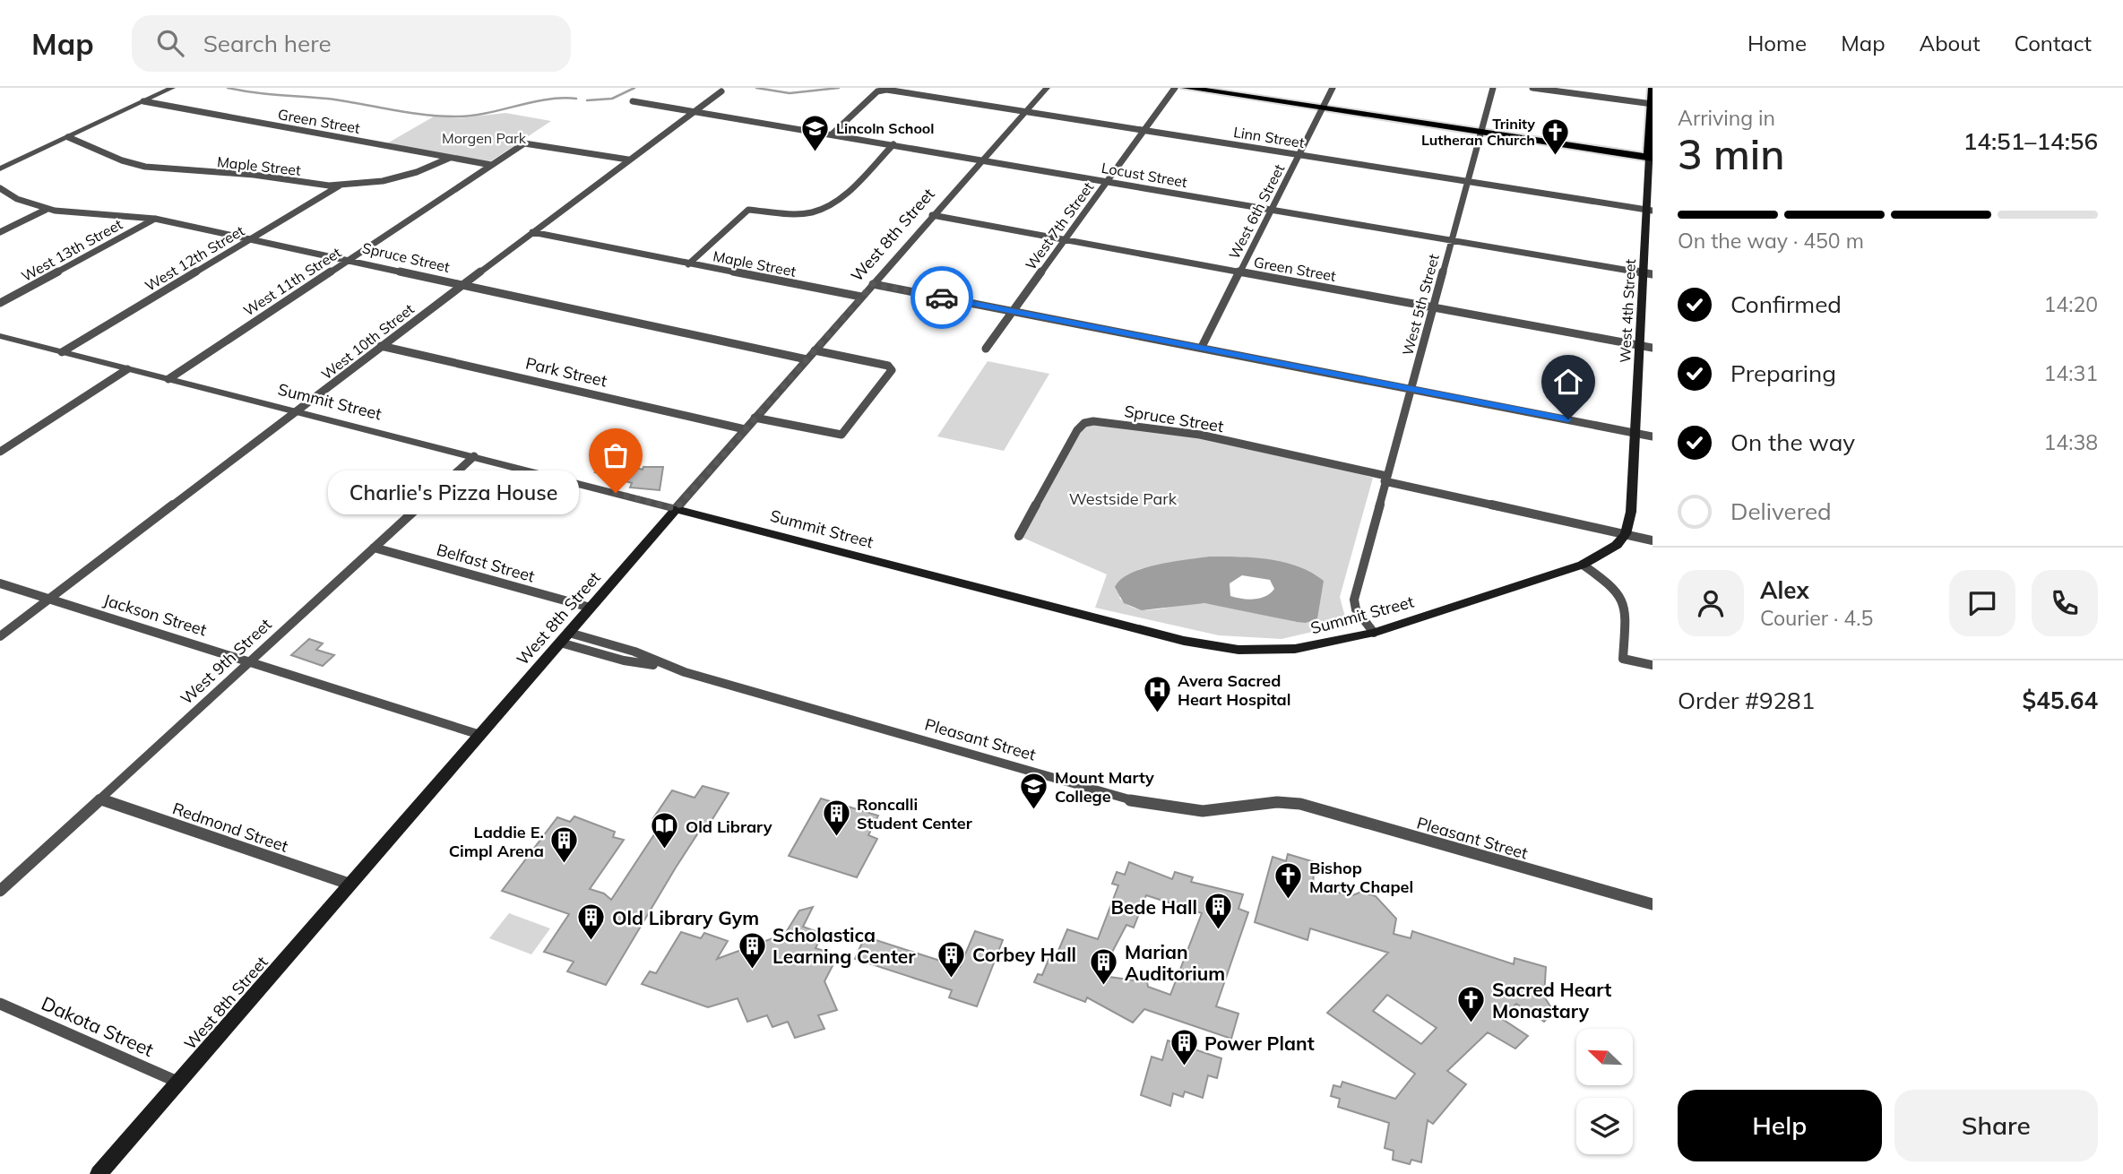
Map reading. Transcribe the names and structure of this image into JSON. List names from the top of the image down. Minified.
{"streets":{"highway":["West 4th Street"],"main road":["West 8th Street","Summit Street"],"street":["Green Street","Linn Street","Maple Street","Locust Street","West 6th Street","West 7th Street","West 13th Street","Spruce Street","West 12th Street","West 11th Street","West 5th Street","West 10th Street","Park Street","Belfast Street","Jackson Street","West 9th Street","Pleasant Street","Redmond Street","Dakota Street"]},"crossings":[["Green Street","Maple Street"],["Green Street","West 6th Street"],["Green Street","West 7th Street"],["Green Street","West 8th Street"],["Green Street","West 11th Street"],["Green Street","West 5th Street"],["Green Street","West 4th Street"],["Linn Street","Locust Street"],["Linn Street","West 6th Street"],["Linn Street","West 7th Street"],["Linn Street","West 8th Street"],["Linn Street","West 5th Street"],["Linn Street","West 4th Street"],["Maple Street","West 8th Street"],["Maple Street","West 12th Street"],["Maple Street","West 10th Street"],["Locust Street","West 6th Street"],["Locust Street","West 7th Street"],["Locust Street","West 8th Street"],["Locust Street","West 5th Street"],["Locust Street","West 4th Street"],["Locust Street","West 10th Street"],["West 8th Street","Spruce Street"],["West 8th Street","Park Street"],["West 8th Street","Summit Street"],["West 8th Street","Belfast Street"],["West 8th Street","Jackson Street"],["West 8th Street","Pleasant Street"],["West 8th Street","Redmond Street"],["West 8th Street","Dakota Street"],["West 13th Street","Spruce Street"],["Spruce Street","West 12th Street"],["Spruce Street","West 11th Street"],["Spruce Street","West 5th Street"],["Spruce Street","West 4th Street"],["Spruce Street","West 10th Street"],["Spruce Street","Summit Street"],["West 12th Street","Summit Street"],["West 11th Street","West 10th Street"],["West 11th Street","Summit Street"],["West 5th Street","Summit Street"],["West 4th Street","Summit Street"],["West 10th Street","Park Street"],["West 10th Street","Summit Street"],["West 10th Street","Jackson Street"],["Summit Street","West 9th Street"],["Belfast Street","West 9th Street"],["Jackson Street","West 9th Street"],["West 9th Street","Redmond Street"]],"parks":["Morgen Park","Westside Park"],"places":{"school or university":["Lincoln School","Mount Marty College"],"church":["Trinity Lutheran Church","Bishop Marty Chapel","Sacred Heart Monastary"],"other":["Charlie's Pizza House"],"hospital":["Avera Sacred Heart Hospital"],"building":["Roncalli Student Center","Laddie E. Cimpl Arena","Bede Hall","Old Library Gym","Scholastica Learning Center","Corbey Hall","Marian Auditorium","Power Plant"],"library":["Old Library"]},"north":"top left","page":{"header":"Map","search":"Search here","nav":["Home","Map","About","Contact"],"heading":["3 min","Arriving in","14:51–14:56"],"panel":["Alex","Courier · 4.5","Order #9281","$45.64"],"bar":"On the way · 450 m","list":[["Confirmed","14:20"],["Preparing","14:31"],["On the way","14:38"],"Delivered"],"bubble":"Charlie's Pizza House","buttons":["Help","Share"]}}
